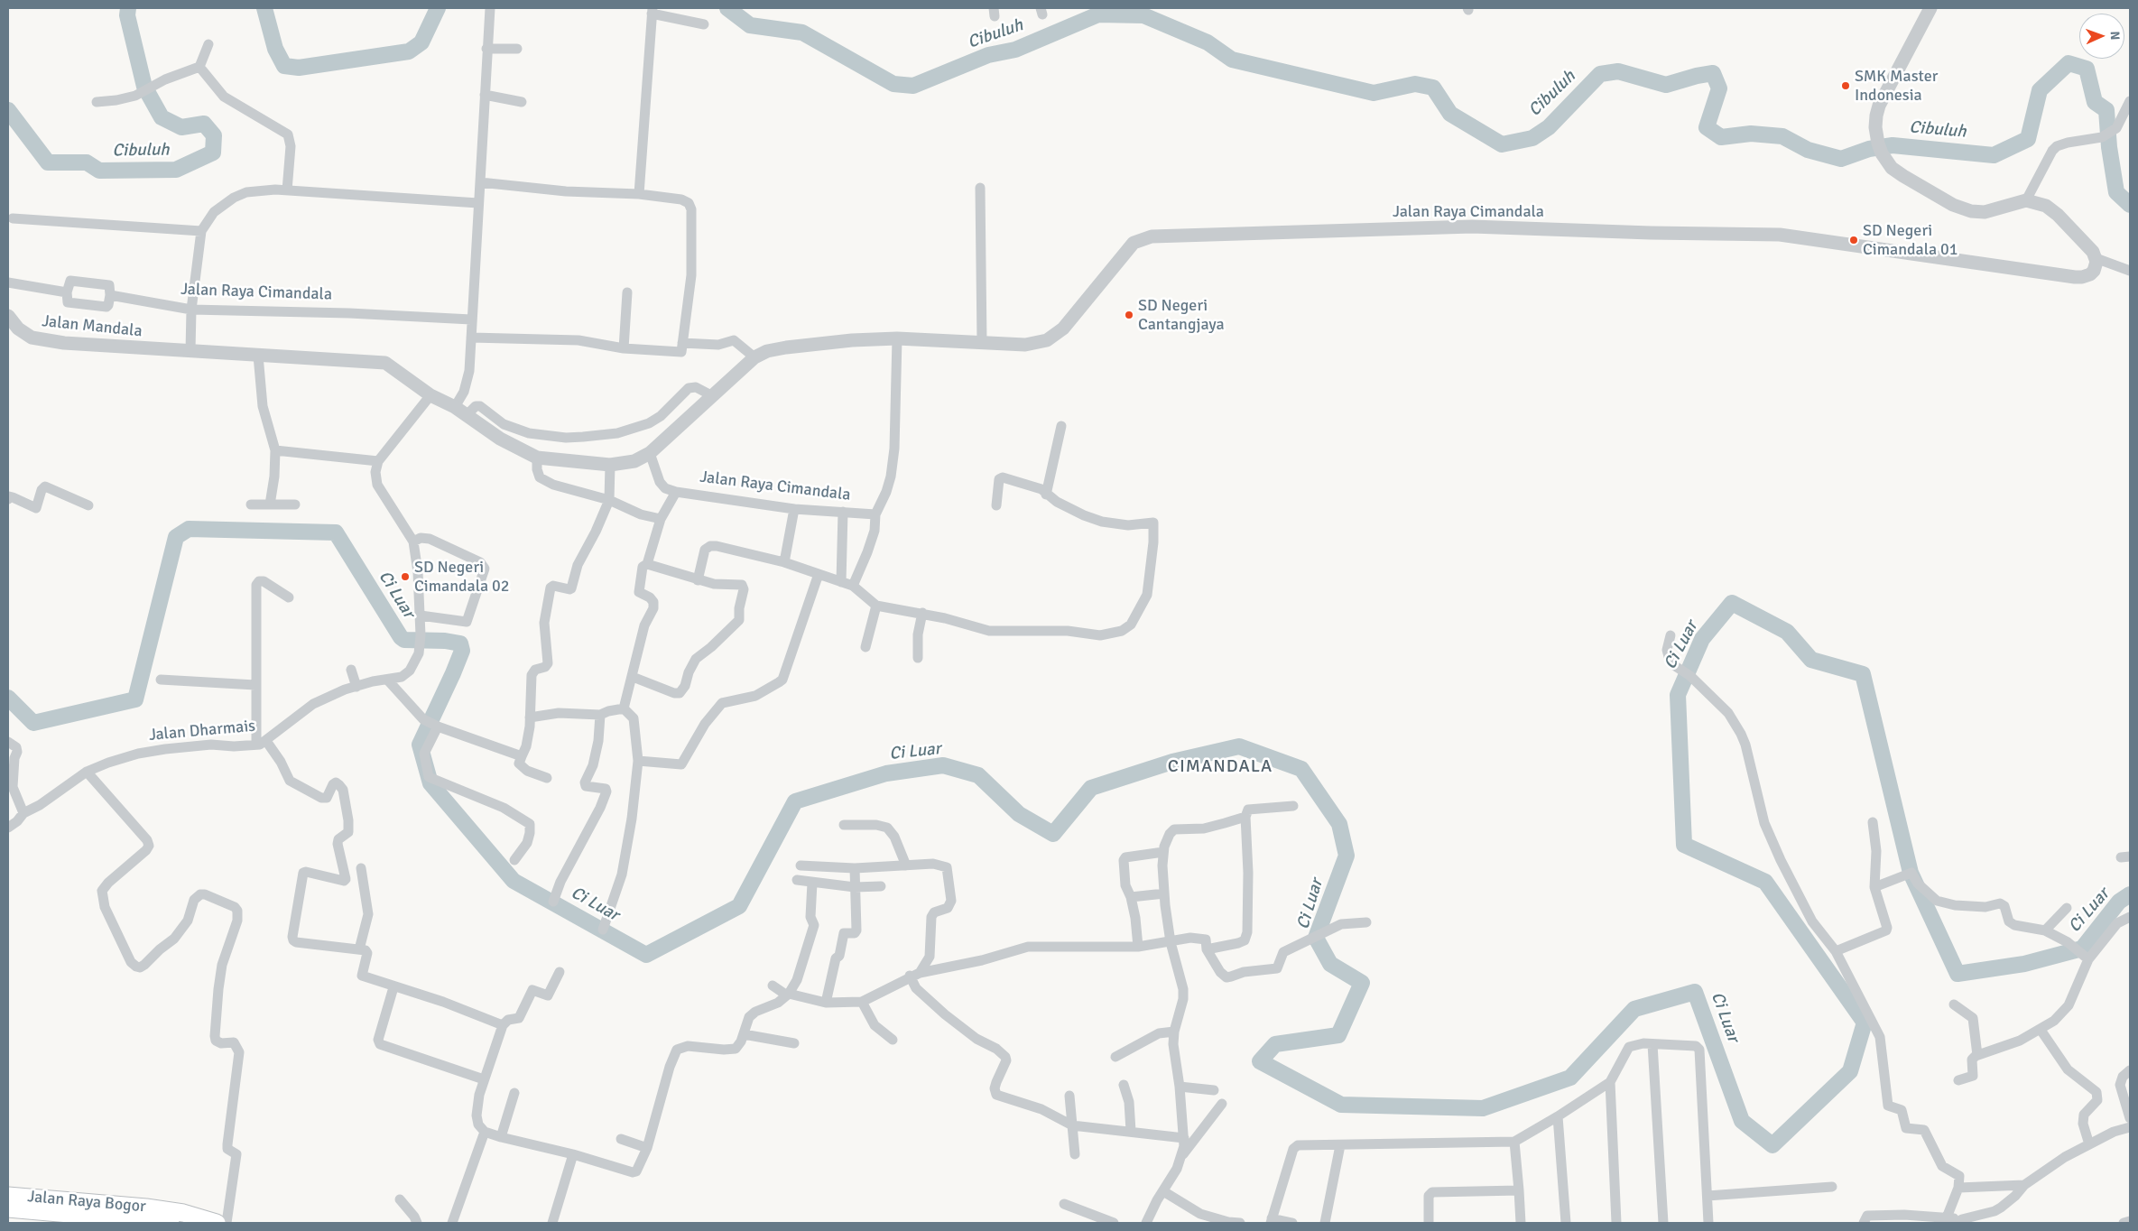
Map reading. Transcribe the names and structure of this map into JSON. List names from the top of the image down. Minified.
{"streets":{"highway":["Jalan Raya Bogor"],"street":["Jalan Raya Cimandala","Jalan Mandala","Jalan Dharmais"]},"crossings":[["Jalan Raya Cimandala","Jalan Mandala"]],"districts":["CIMANDALA"],"water":["Cibuluh","Ci Luar"],"places":["SMK Master Indonesia","SD Negeri Cimandala 01","SD Negeri Cantangjaya","SD Negeri Cimandala 02"],"north":"right"}
